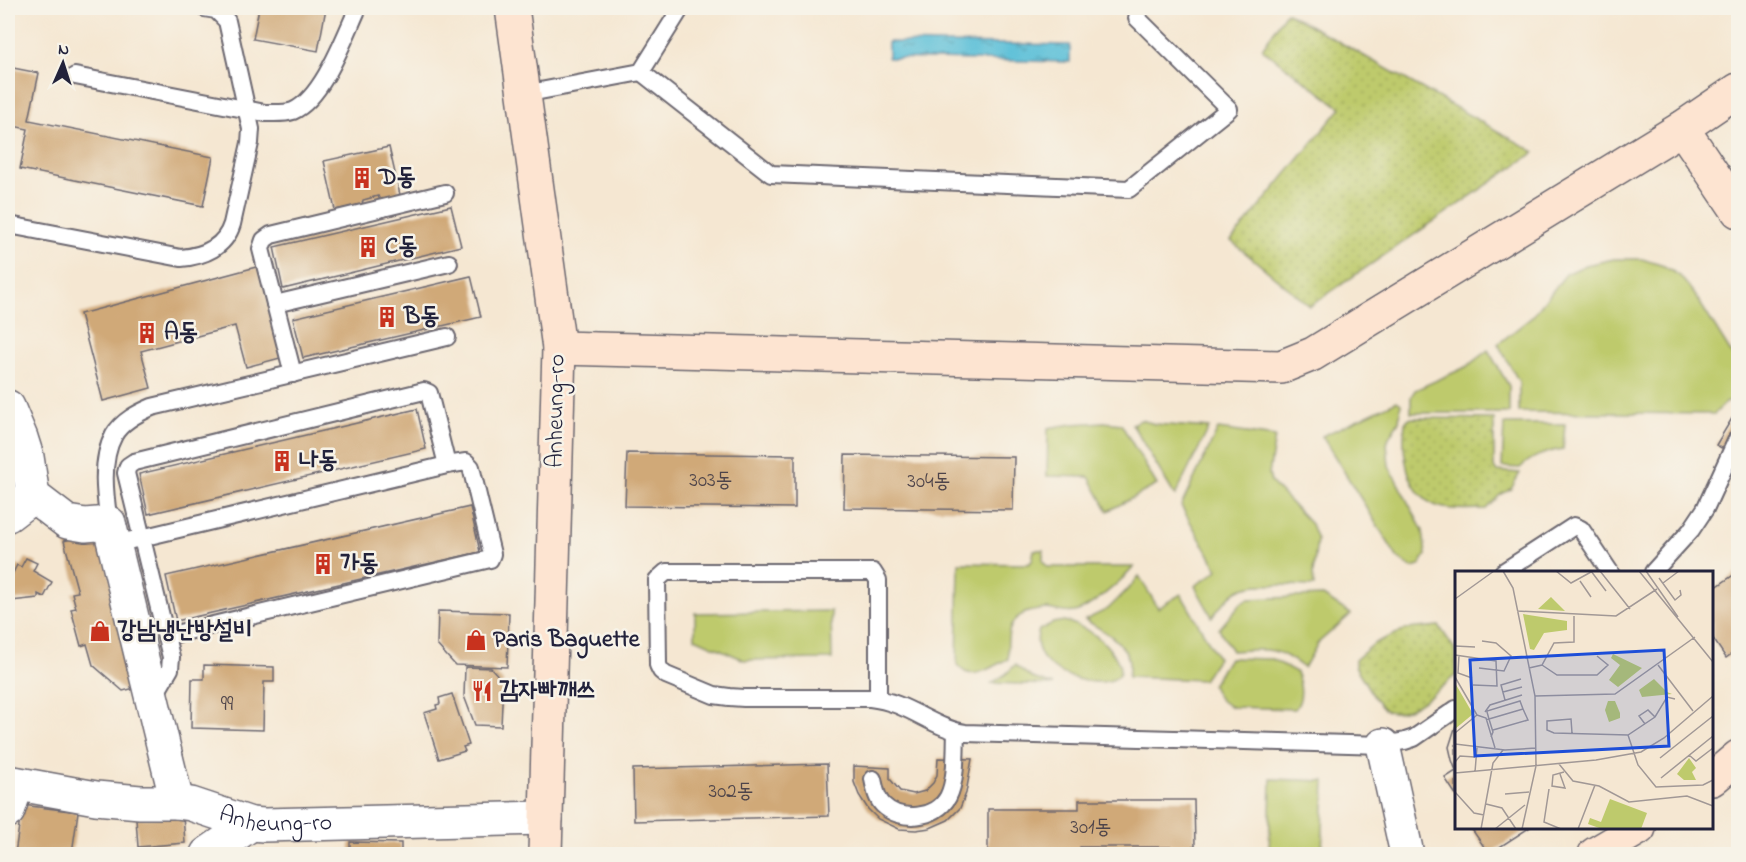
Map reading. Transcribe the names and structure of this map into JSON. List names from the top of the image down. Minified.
{"streets":{"street":["Anheung-ro"]},"places":{"building":["D동","C동","B동","A동","나동","가동"],"shop":["강남냉난방설비","Paris Baguette"],"restaurant":["감자빠깨쓰"]},"house_numbers":["303동","304동","99","302동","301동"],"north":"top"}
